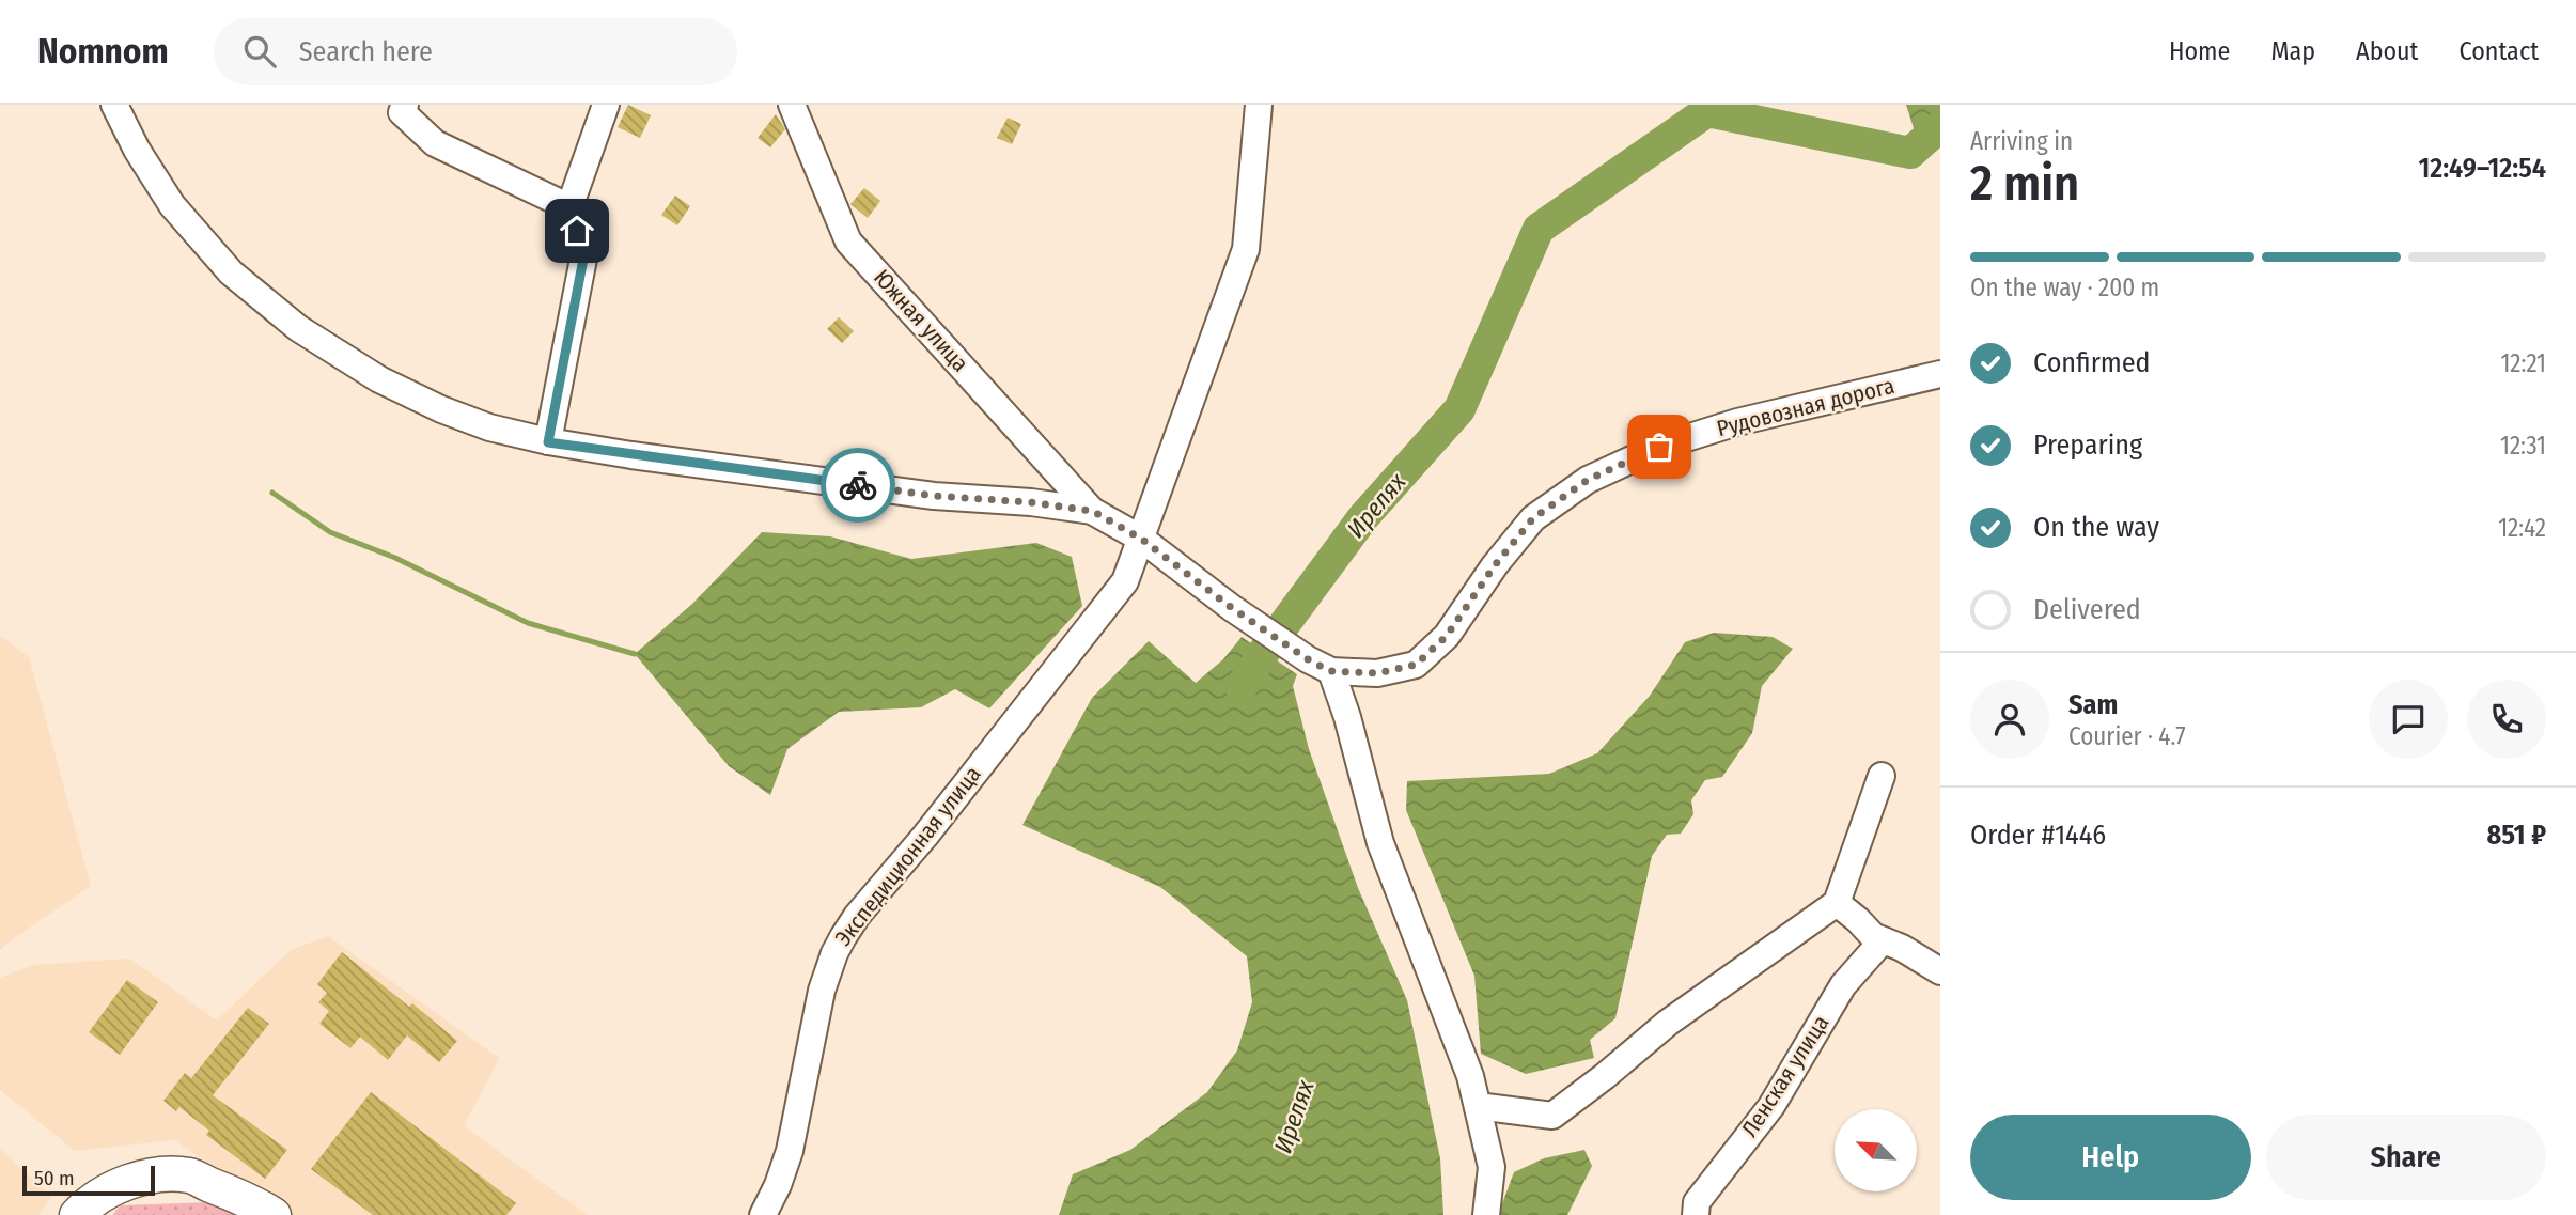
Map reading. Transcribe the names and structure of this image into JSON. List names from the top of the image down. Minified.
{"streets":{"street":["Южная улица","Рудовозная дорога","Экспедиционная улица","Ленская улица"]},"water":["Ирелях"],"scale_bar":"50 m","north":"top left","page":{"header":"Nomnom","search":"Search here","nav":["Home","Map","About","Contact"],"heading":["2 min","Arriving in","12:49–12:54"],"panel":["Sam","Courier · 4.7","Order #1446","851 ₽"],"bar":"On the way · 200 m","list":[["Confirmed","12:21"],["Preparing","12:31"],["On the way","12:42"],"Delivered"],"buttons":["Help","Share"],"scale":"50 m"}}
